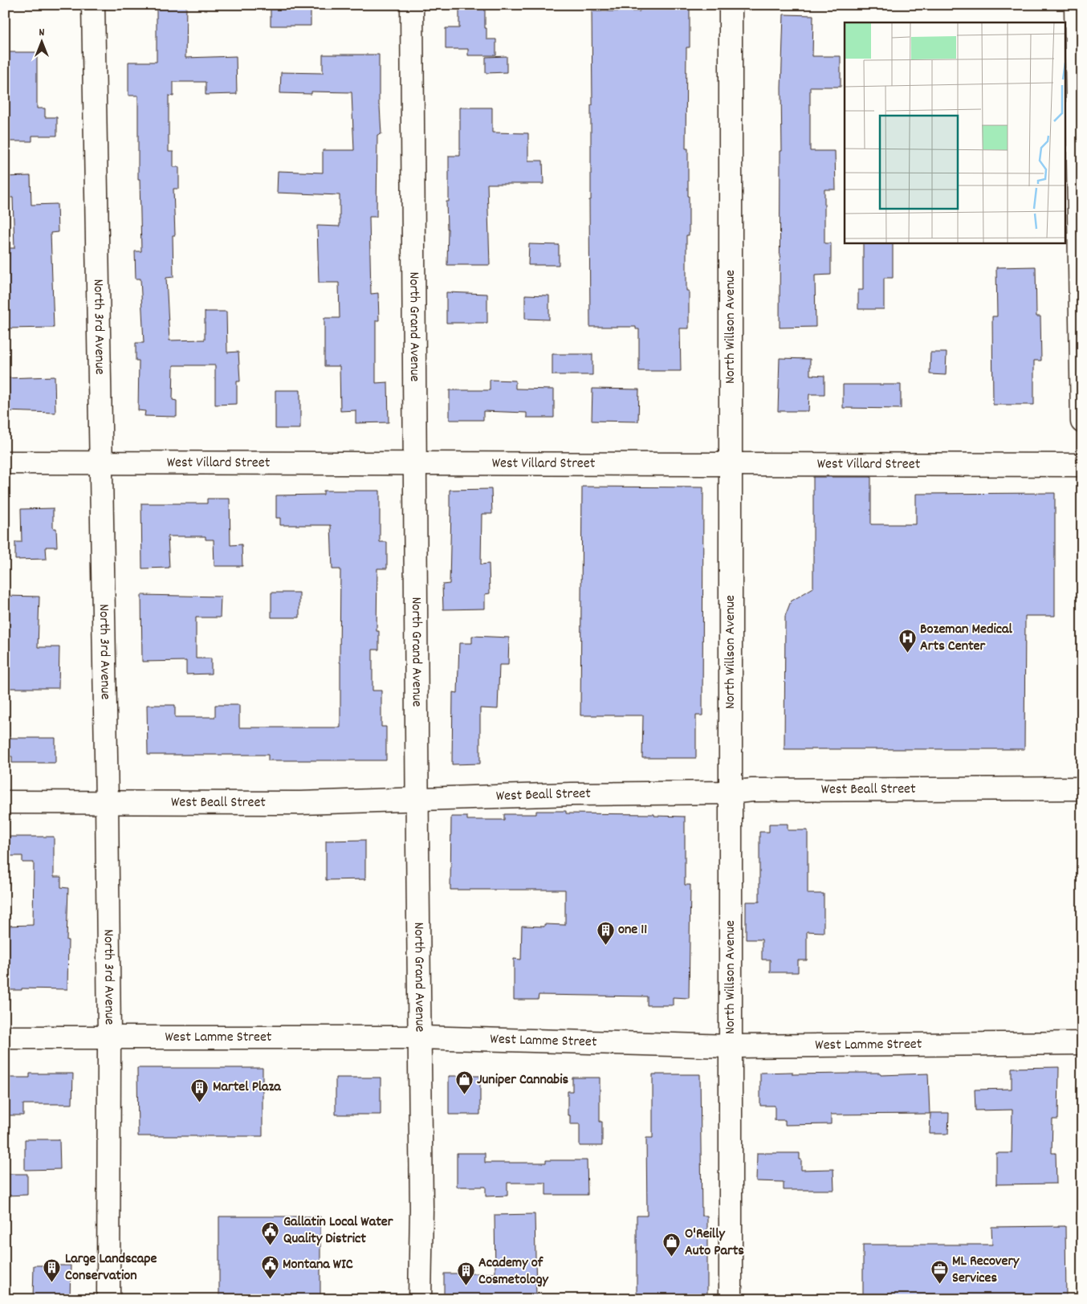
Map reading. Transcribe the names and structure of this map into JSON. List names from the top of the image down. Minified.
{"streets":{"street":["North 3rd Avenue","North Grand Avenue","North Willson Avenue","West Villard Street","West Beall Street","West Lamme Street"]},"crossings":[["North 3rd Avenue","West Villard Street"],["North 3rd Avenue","West Beall Street"],["North 3rd Avenue","West Lamme Street"],["North Grand Avenue","West Villard Street"],["North Grand Avenue","West Beall Street"],["North Grand Avenue","West Lamme Street"],["North Willson Avenue","West Villard Street"],["North Willson Avenue","West Beall Street"],["North Willson Avenue","West Lamme Street"]],"places":{"hospital":["Bozeman Medical Arts Center"],"building":["one 11","Martel Plaza","Large Landscape Conservation","Academy of Cosmetology"],"shop":["Juniper Cannabis","O'Reilly Auto Parts"],"public building":["Gallatin Local Water Quality District","Montana WIC"],"office":["ML Recovery Services"]},"north":"top"}
